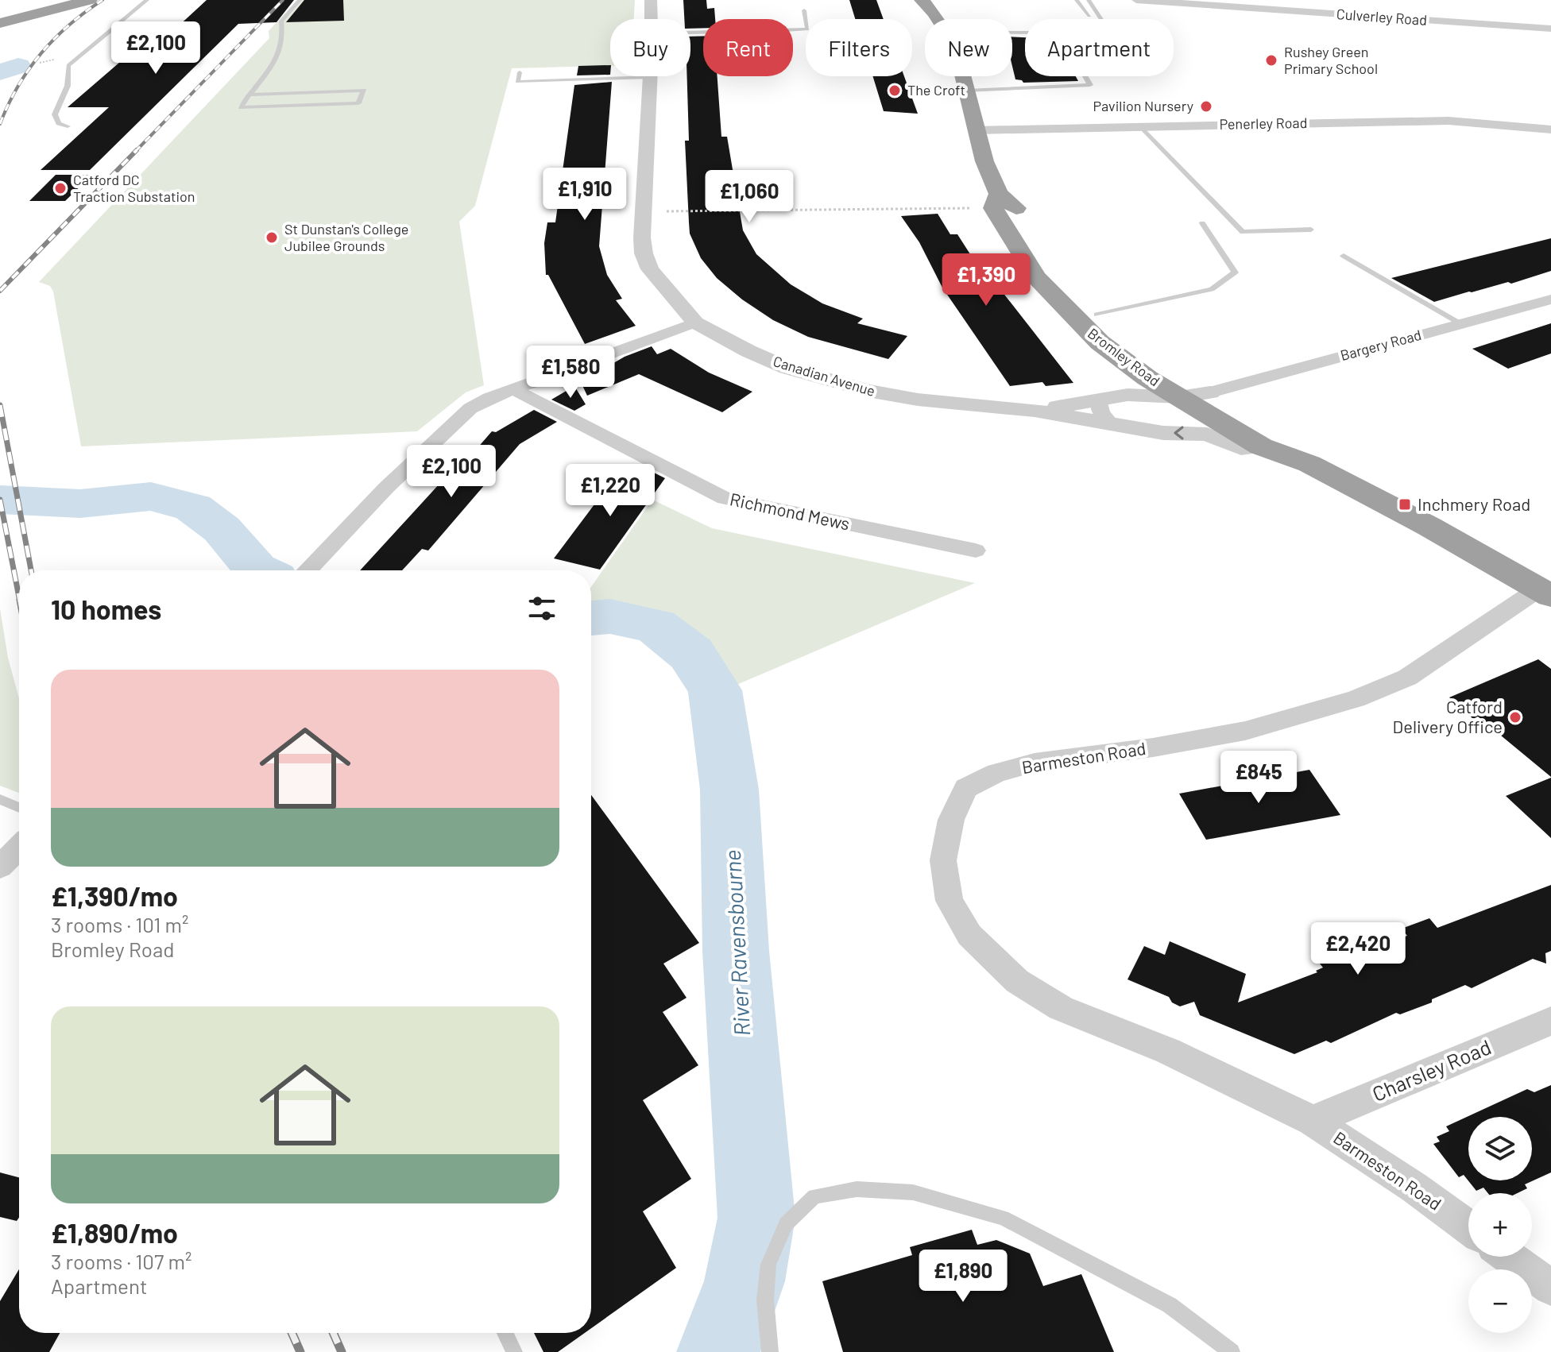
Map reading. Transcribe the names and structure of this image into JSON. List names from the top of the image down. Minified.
{"streets":{"highway":["Bromley Road"],"street":["Culverley Road","Penerley Road","Bargery Road","Canadian Avenue","Richmond Mews","Barmeston Road","Charsley Road"]},"crossings":[["Penerley Road","Bromley Road"],["Bargery Road","Bromley Road"],["Bromley Road","Canadian Avenue"],["Bromley Road","Barmeston Road"],["Barmeston Road","Charsley Road"]],"water":["River Ravensbourne"],"places":{"other":["Rushey Green Primary School","The Croft","Pavilion Nursery","Catford DC Traction Substation","St Dunstan's College Jubilee Grounds","Catford Delivery Office"],"transit":["Inchmery Road"]},"page":{"chip":["Buy","Rent","Filters","New","Apartment"],"price":["£2,100","£1,910","£1,060","£1,390","£1,580","£2,100","£1,220","£845","£2,420","£1,890"],"heading":"10 homes","list":[{"name":"£1,390/mo","note":"3 rooms · 101 m² · Bromley Road"},{"name":"£1,890/mo","note":"3 rooms · 107 m² · Apartment"}],"map_buttons":["+","−"]}}
